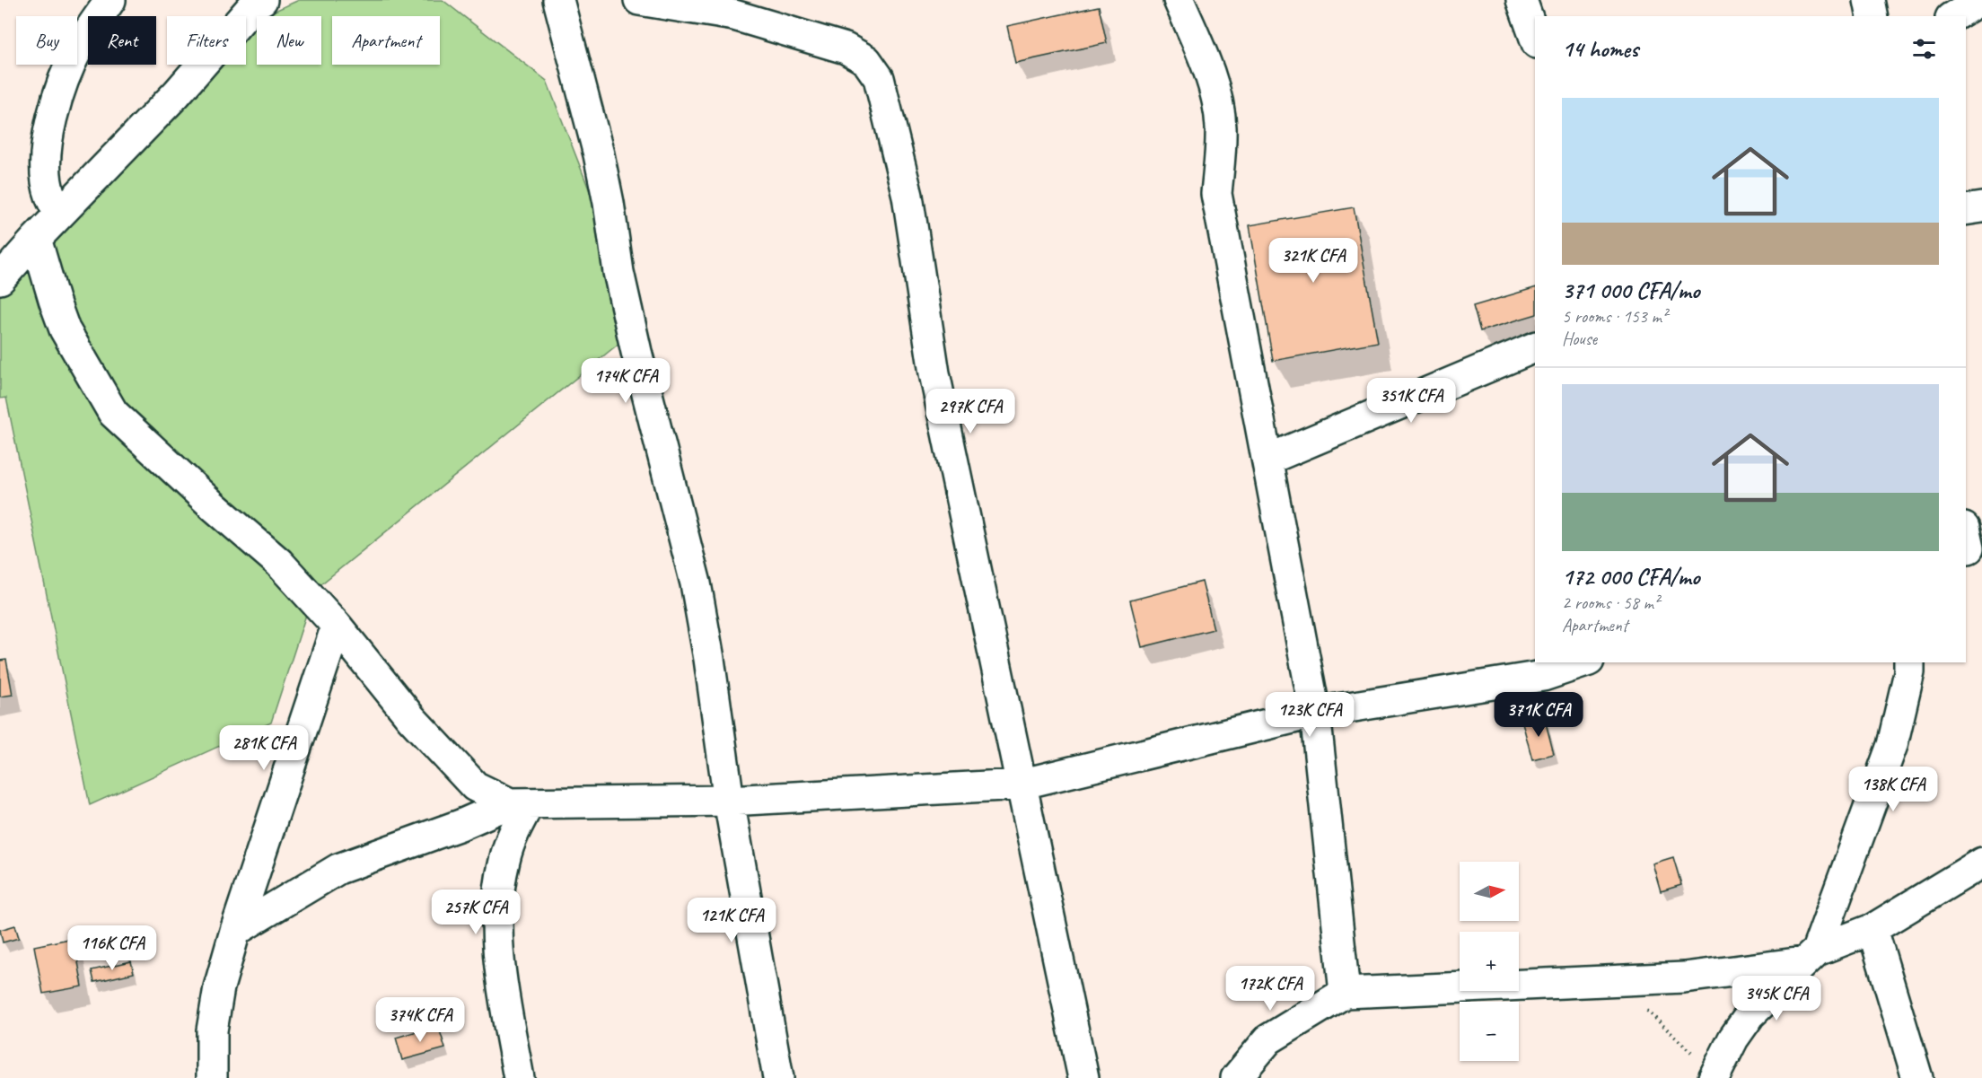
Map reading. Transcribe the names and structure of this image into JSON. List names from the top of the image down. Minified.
{"north":"right","page":{"chip":["Buy","Rent","Filters","New","Apartment"],"heading":"14 homes","list":[{"name":"371 000 CFA/mo","note":"5 rooms · 153 m² · House"},{"name":"172 000 CFA/mo","note":"2 rooms · 58 m² · Apartment"}],"price":["321K CFA","174K CFA","351K CFA","297K CFA","123K CFA","371K CFA","281K CFA","138K CFA","257K CFA","121K CFA","116K CFA","172K CFA","345K CFA","374K CFA"],"map_buttons":["+","−"]}}
